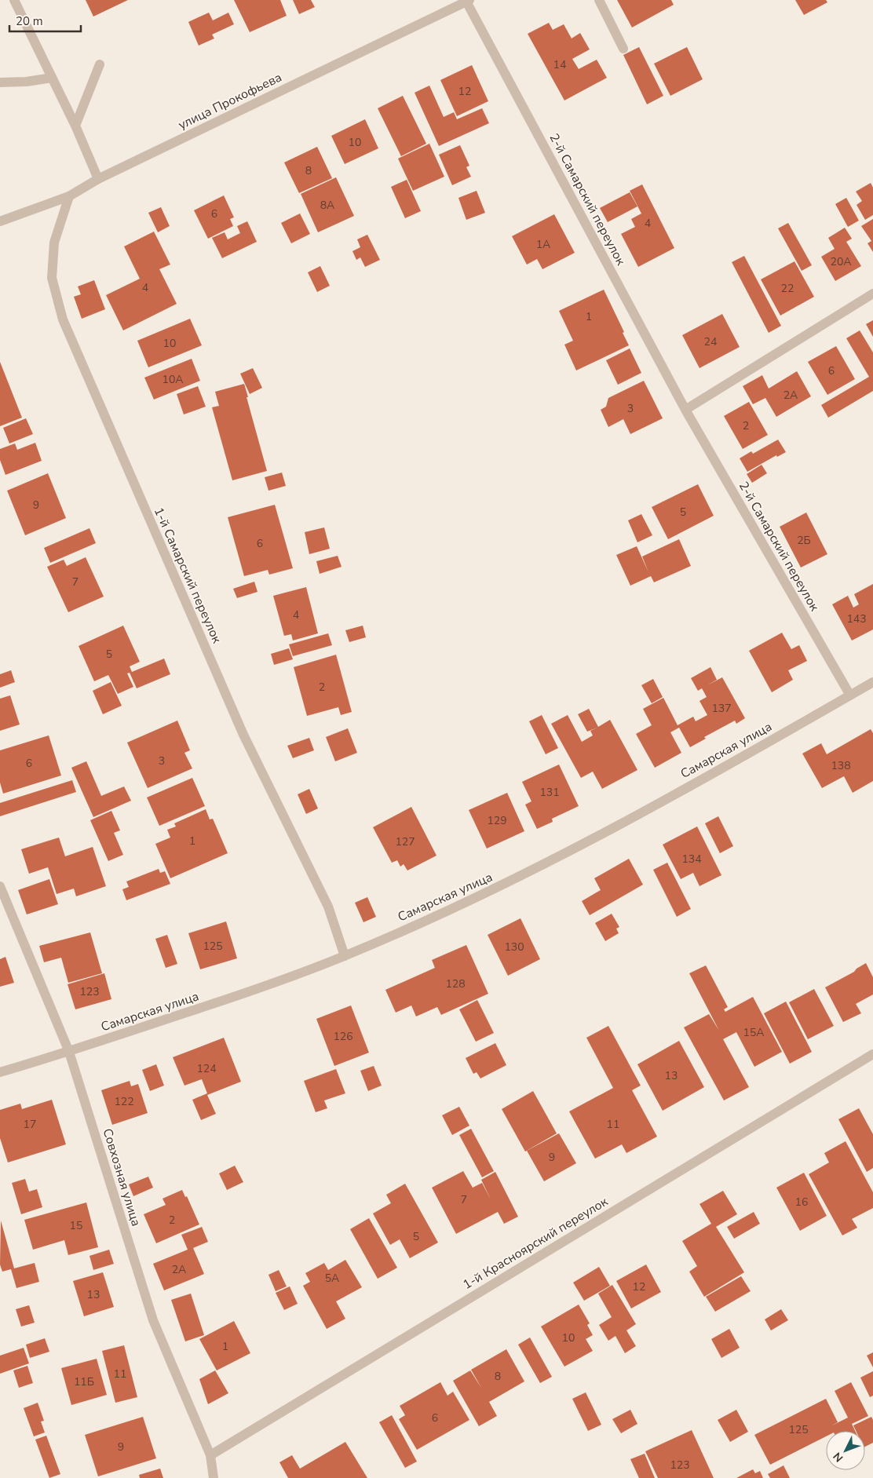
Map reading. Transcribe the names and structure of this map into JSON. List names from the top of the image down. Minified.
{"streets":{"street":["улица Прокофьева","2-й Самарский переулок","1-й Самарский переулок","Самарская улица","Совхозная улица","1-й Красноярский переулок"]},"crossings":[["улица Прокофьева","2-й Самарский переулок"],["улица Прокофьева","1-й Самарский переулок"],["2-й Самарский переулок","Самарская улица"],["1-й Самарский переулок","Самарская улица"],["Самарская улица","Совхозная улица"],["Совхозная улица","1-й Красноярский переулок"]],"house_numbers":["14","12","10","8","8А","6","4","1А","20А","4","22","1","24","10","6","10А","2А","3","2","9","5","2Б","6","7","4","143","5","2","137","3","6","138","131","129","1","127","134","125","130","128","123","15А","126","124","13","122","17","11","9","7","16","2","15","5","2А","5А","12","13","10","1","11","8","11Б","6","125","9","123"],"scale_bar":"20 m","north":"bottom left"}
